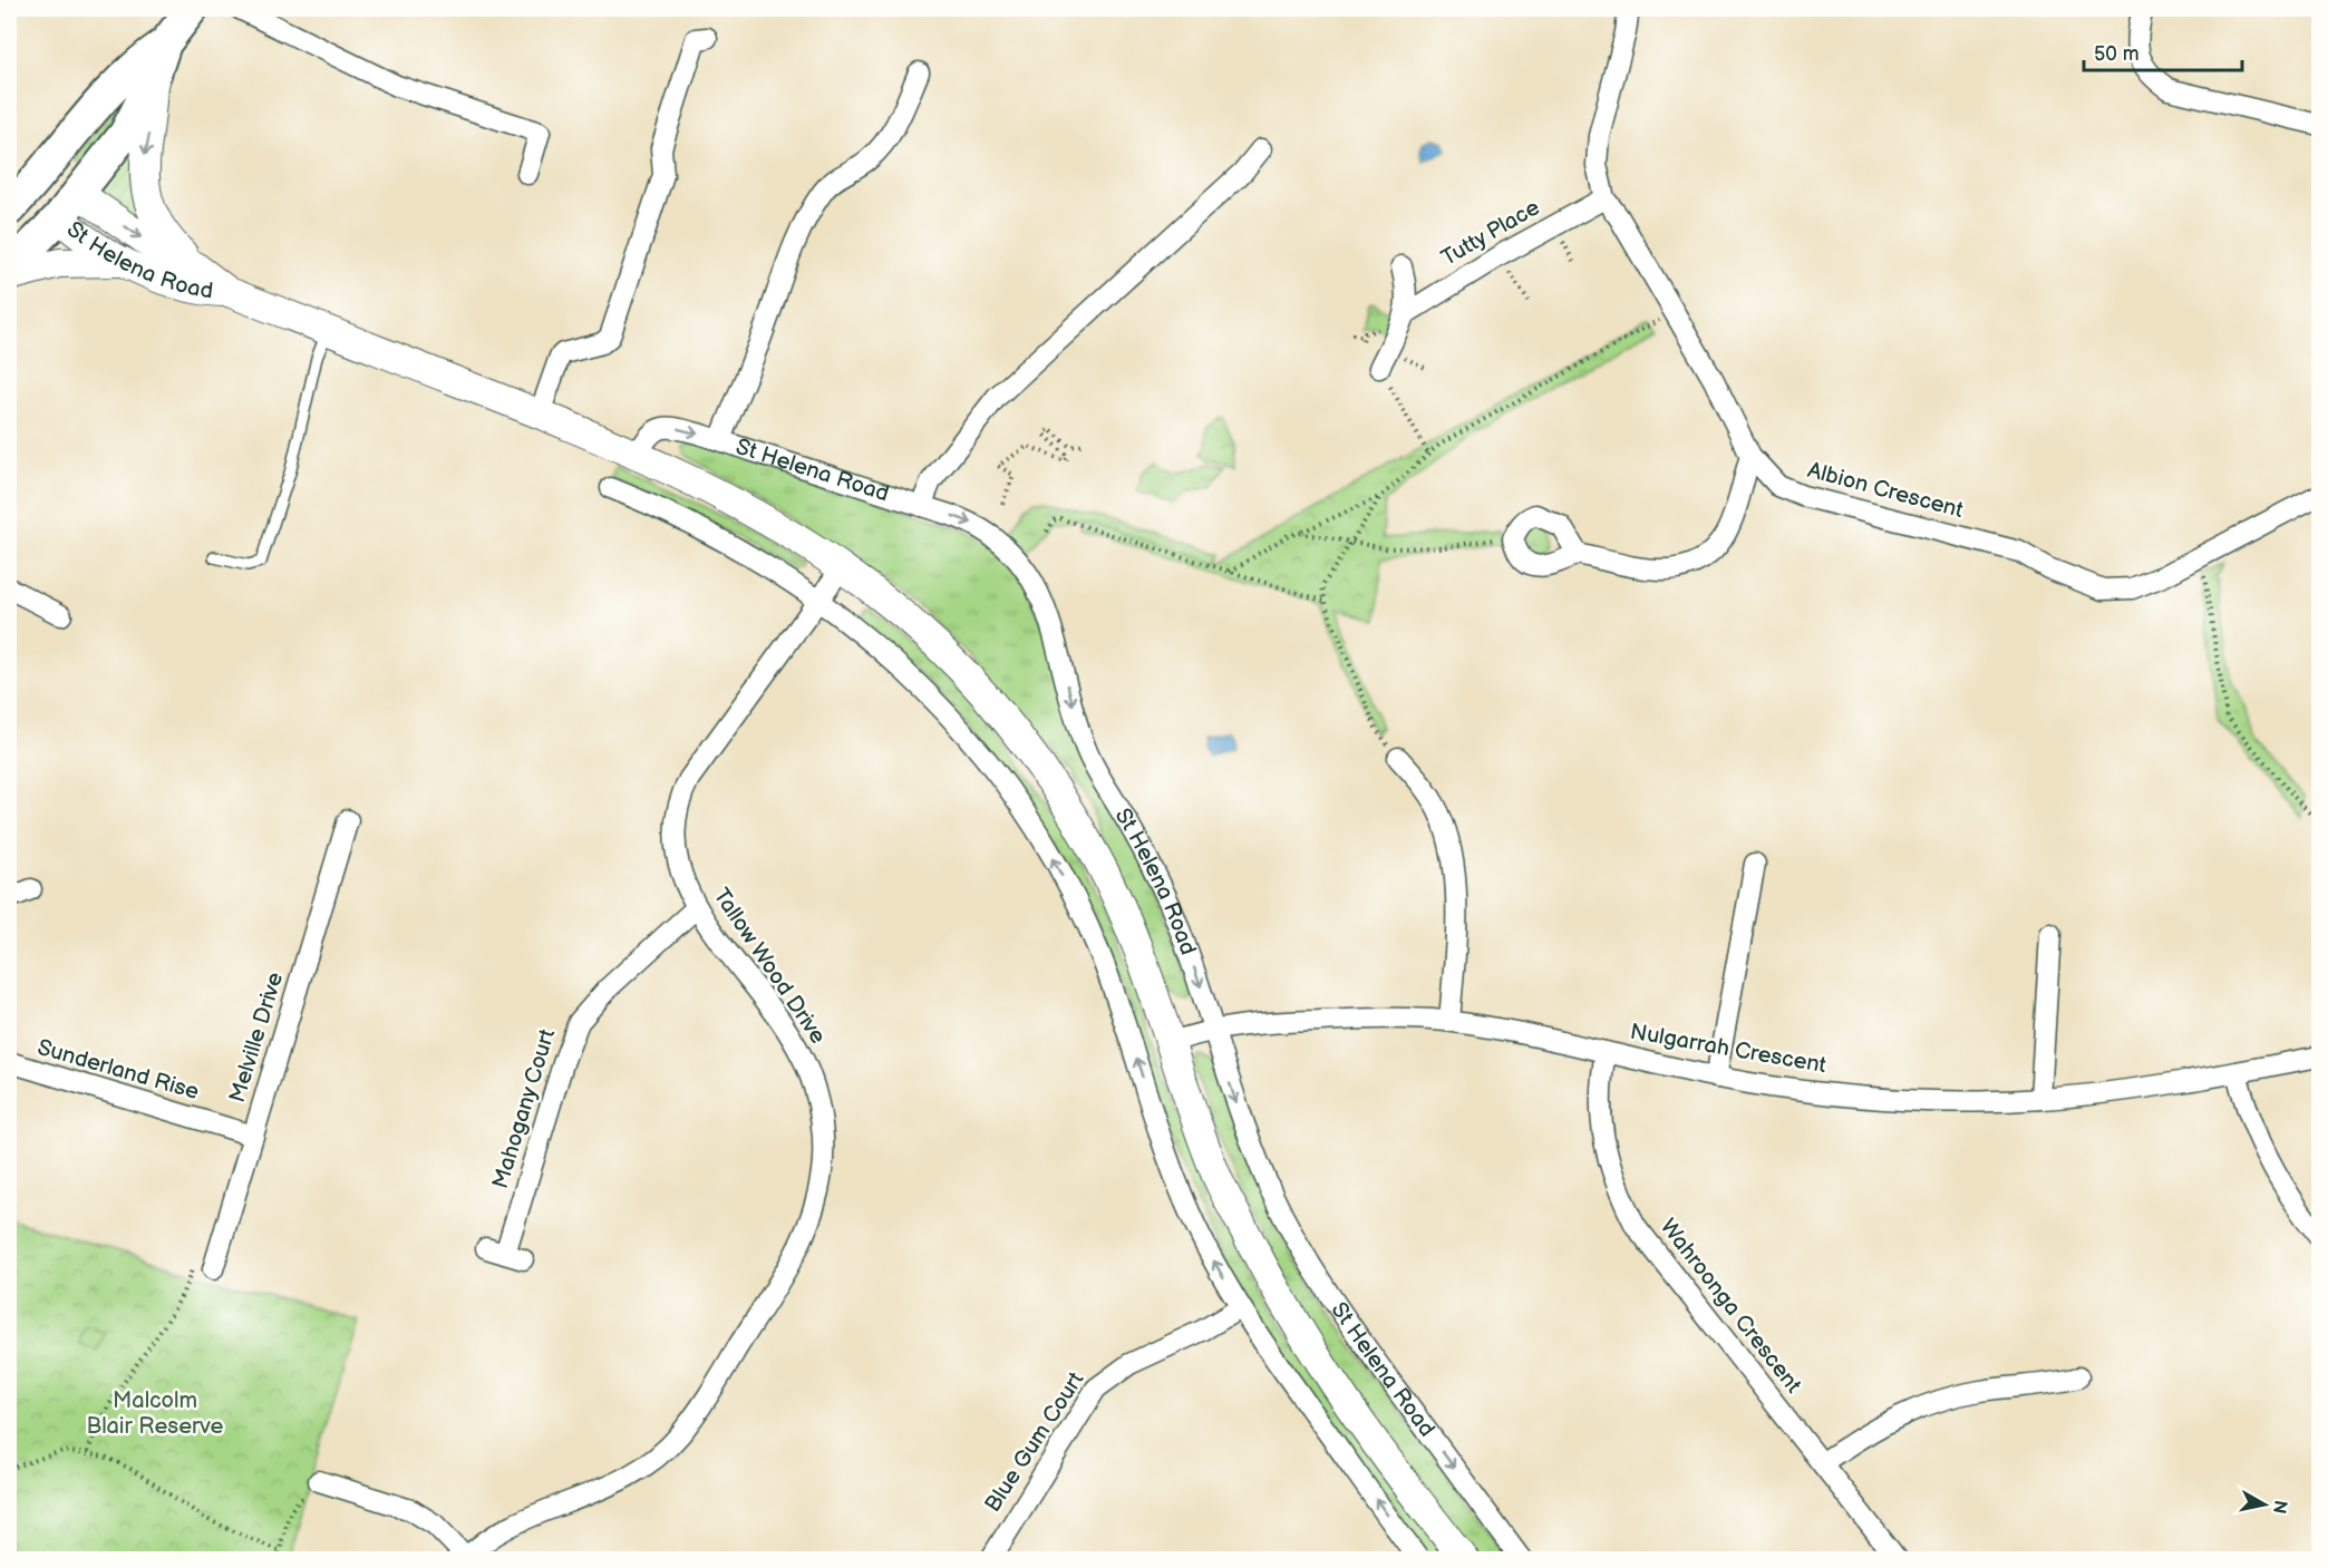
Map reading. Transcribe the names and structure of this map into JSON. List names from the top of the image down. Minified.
{"streets":{"main road":["St Helena Road"],"street":["Tutty Place","Albion Crescent","Tallow Wood Drive","Melville Drive","Nulgarrah Crescent","Sunderland Rise","Mahogany Court","Wahroonga Crescent","Blue Gum Court"]},"crossings":[["Tutty Place","Albion Crescent"],["St Helena Road","Tallow Wood Drive"],["St Helena Road","Nulgarrah Crescent"],["Tallow Wood Drive","Mahogany Court"],["Melville Drive","Sunderland Rise"],["Nulgarrah Crescent","Wahroonga Crescent"]],"parks":["Malcolm Blair Reserve"],"scale_bar":"50 m","north":"right"}
